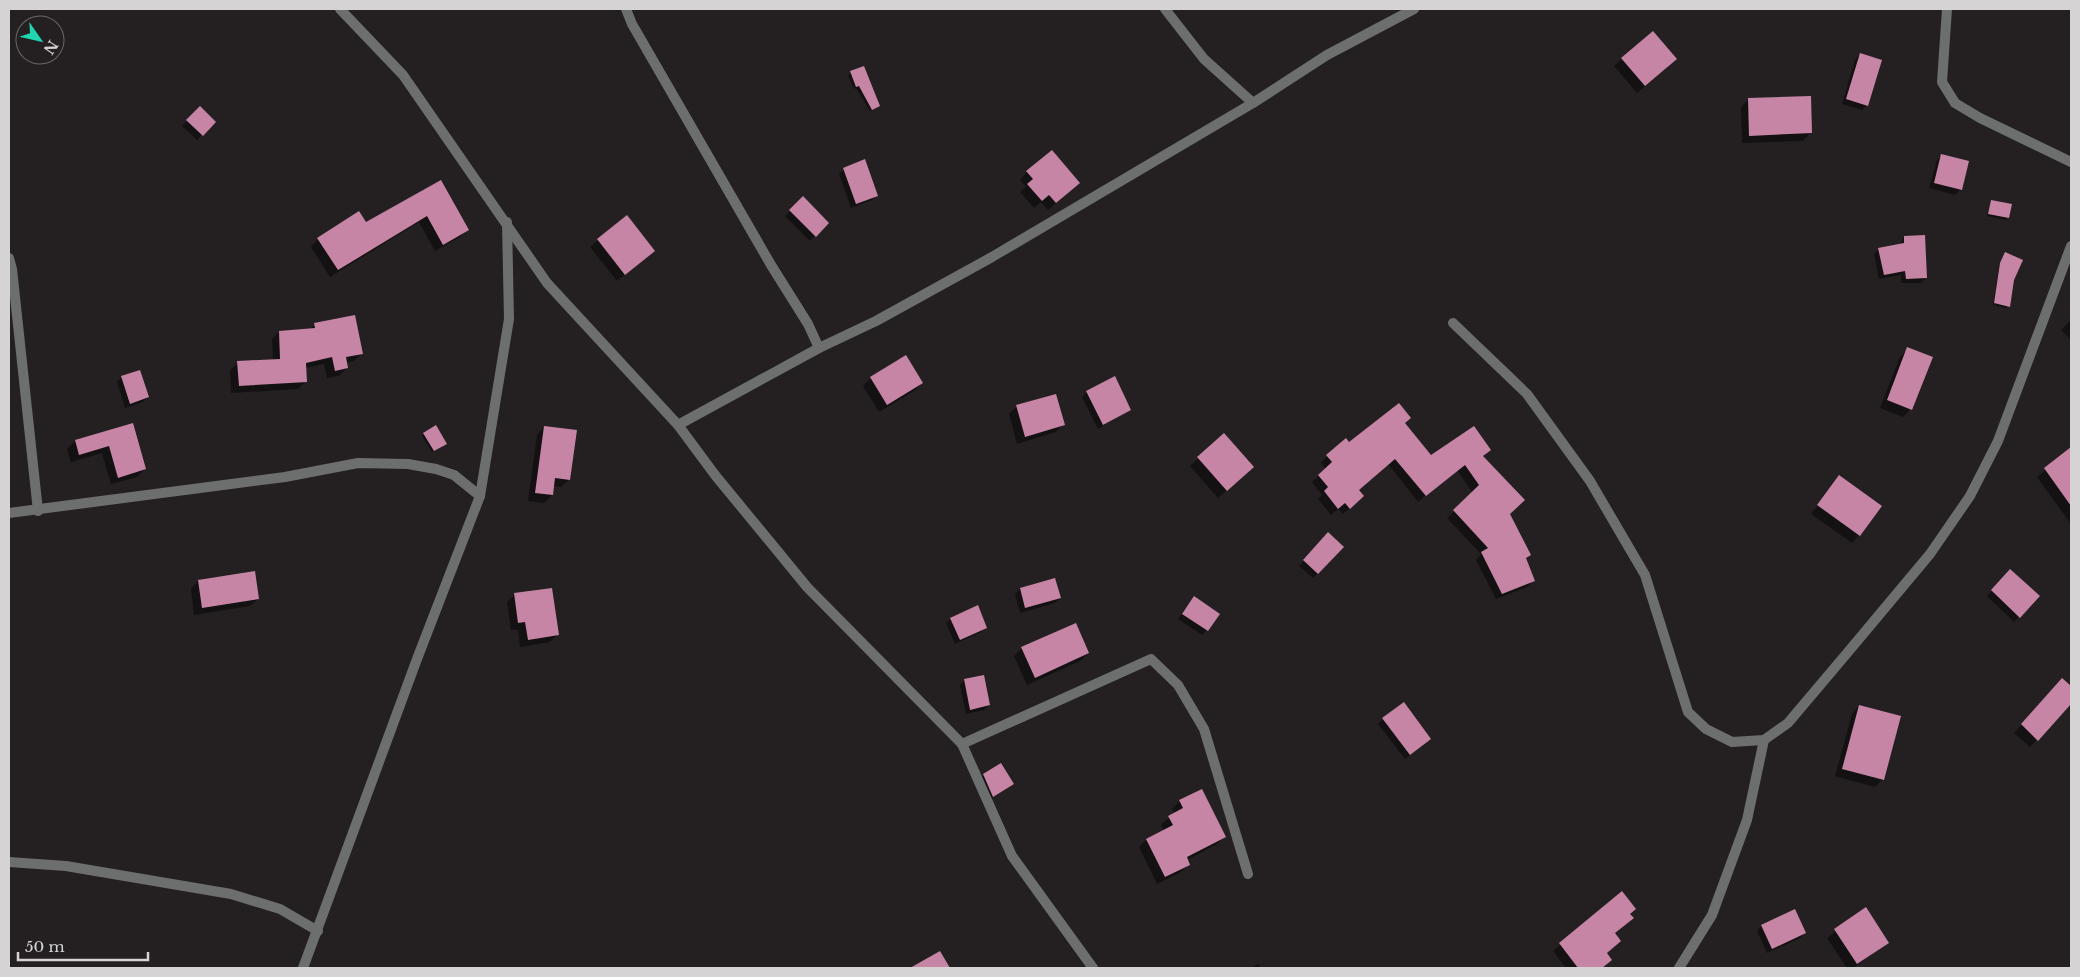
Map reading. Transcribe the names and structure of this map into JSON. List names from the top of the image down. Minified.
{"scale_bar":"50 m","north":"bottom right"}
